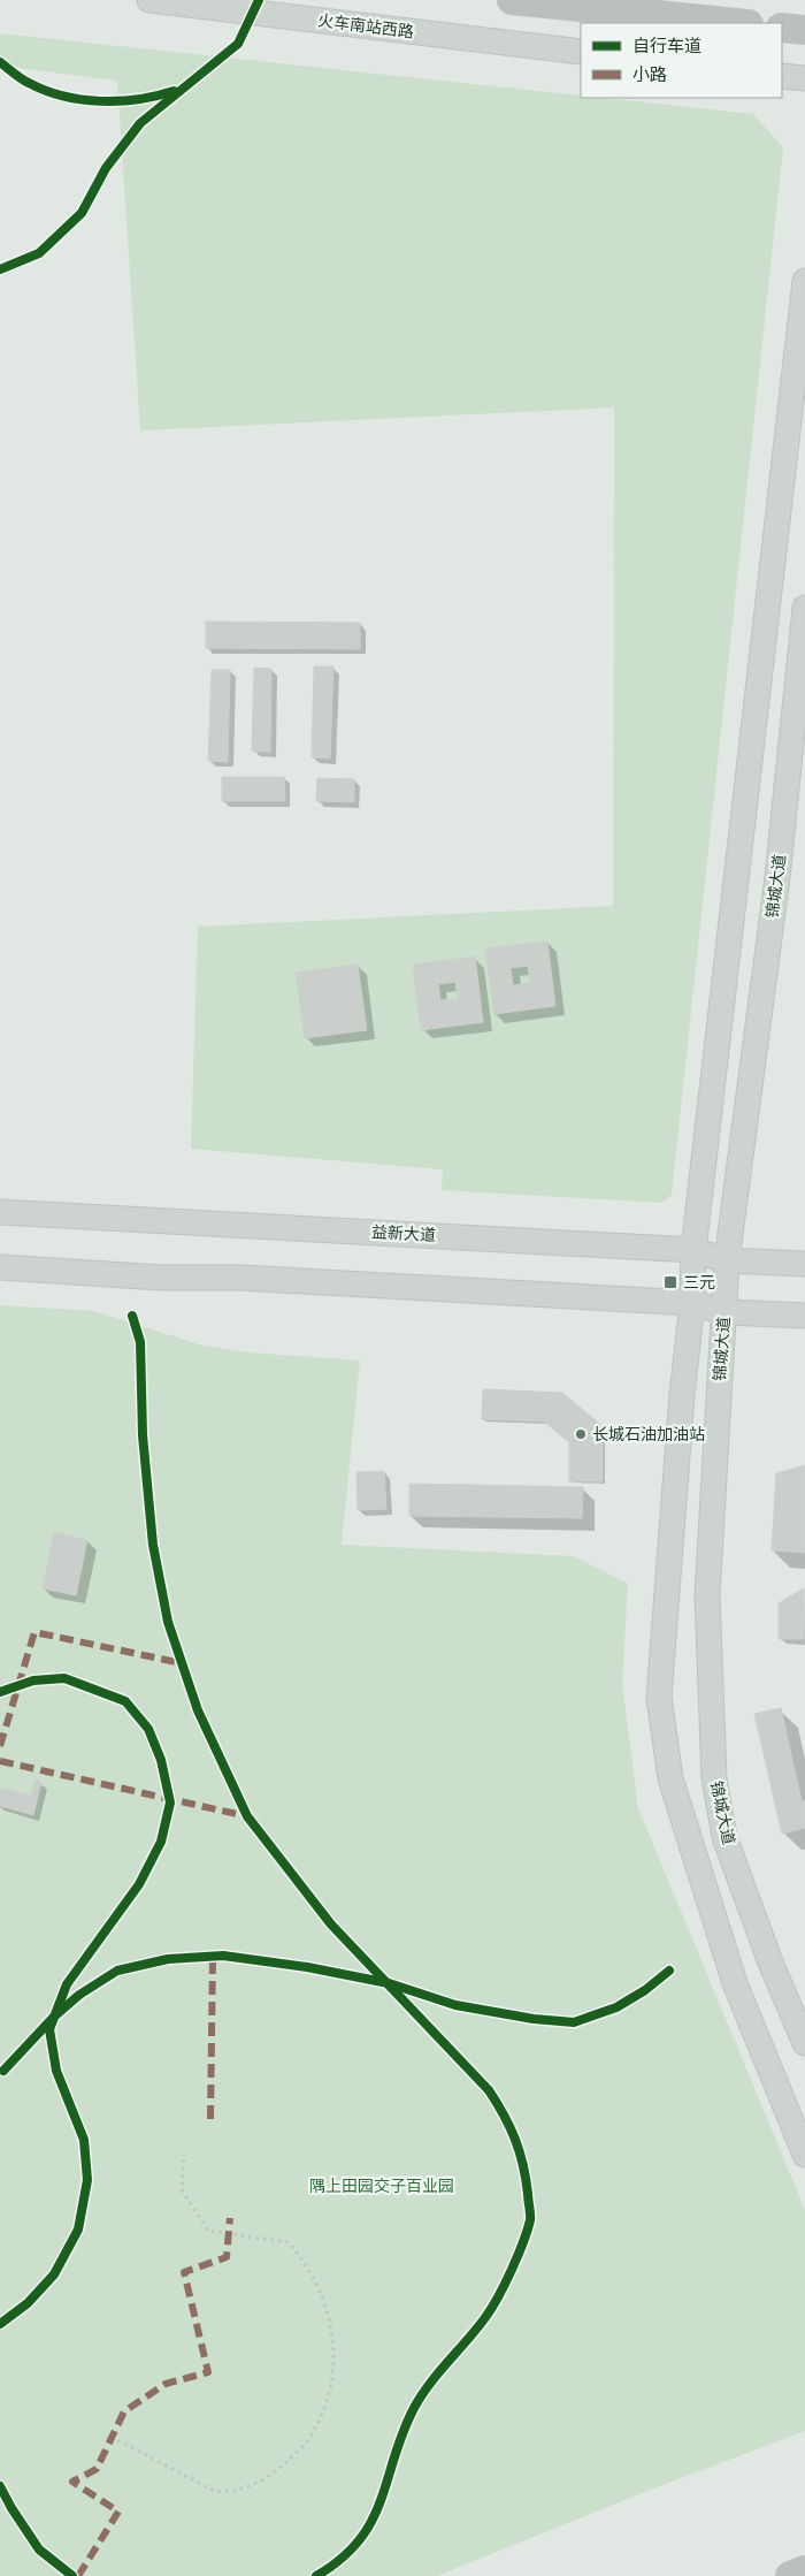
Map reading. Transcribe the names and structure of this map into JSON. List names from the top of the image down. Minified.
{"streets":{"main road":["火车南站西路","锦城大道","益新大道"]},"crossings":[["锦城大道","益新大道"]],"parks":["隅上田园交子百业园"],"places":{"transit":["三元"],"other":["长城石油加油站"]},"legend":["自行车道","小路"]}
